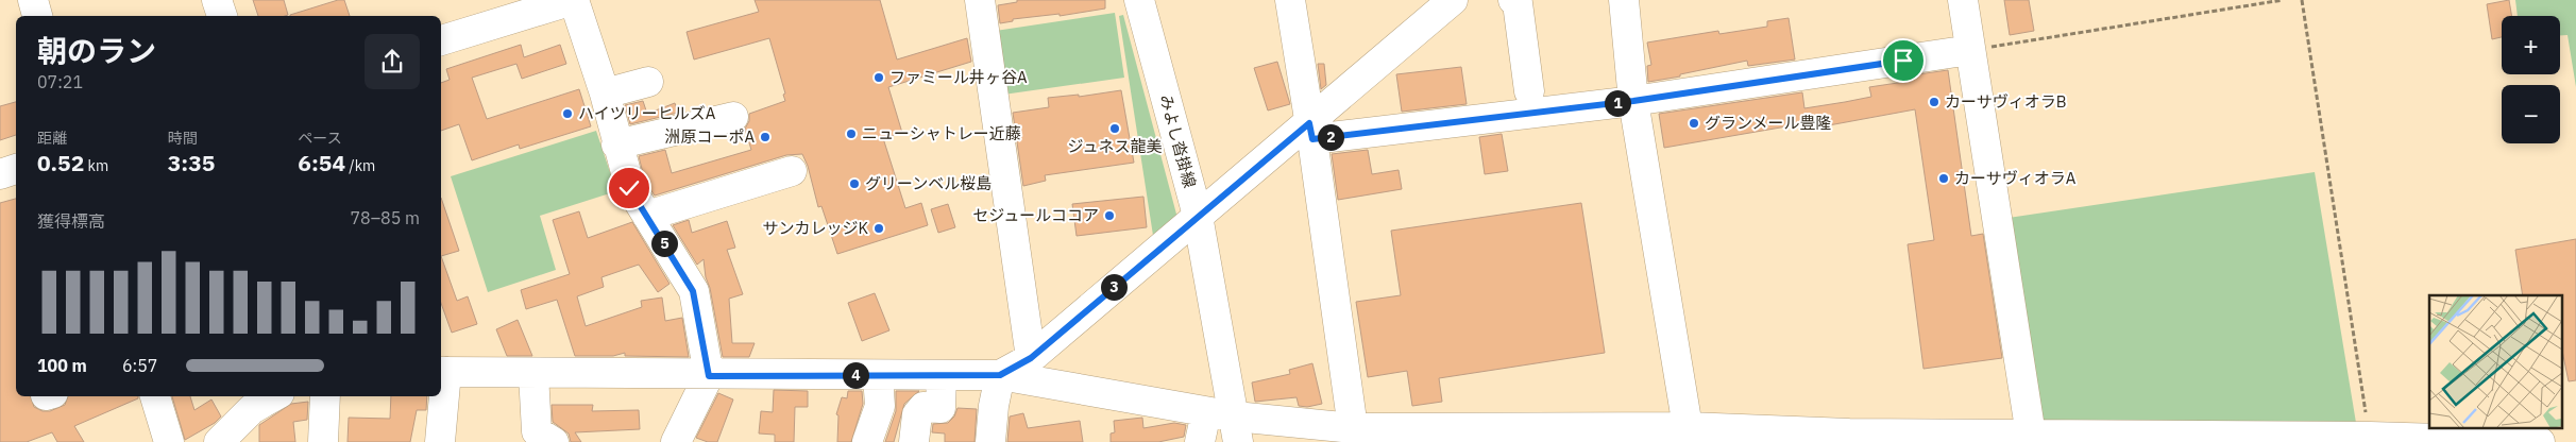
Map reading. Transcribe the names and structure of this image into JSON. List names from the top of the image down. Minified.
{"streets":{"street":["みよし沓掛線"]},"places":["ファミール井ヶ谷A","カーサヴィオラB","ハイツリーヒルズA","グランメール豊隆","ジュネス龍美","ニューシャトレー近藤","洲原コーポA","カーサヴィオラA","グリーンベル桜島","セジュールココア","サンカレッジK"],"page":{"map_buttons":["+","−"],"heading":["朝のラン","07:21"],"pins":["1","2","5","3","4"],"stats":[["距離","0.52 km"],["時間","3:35"],["ペース","6:54 /km"]],"chart":["獲得標高","78–85 m"],"list":[{"name":"100 m","note":"6:57"}]}}
